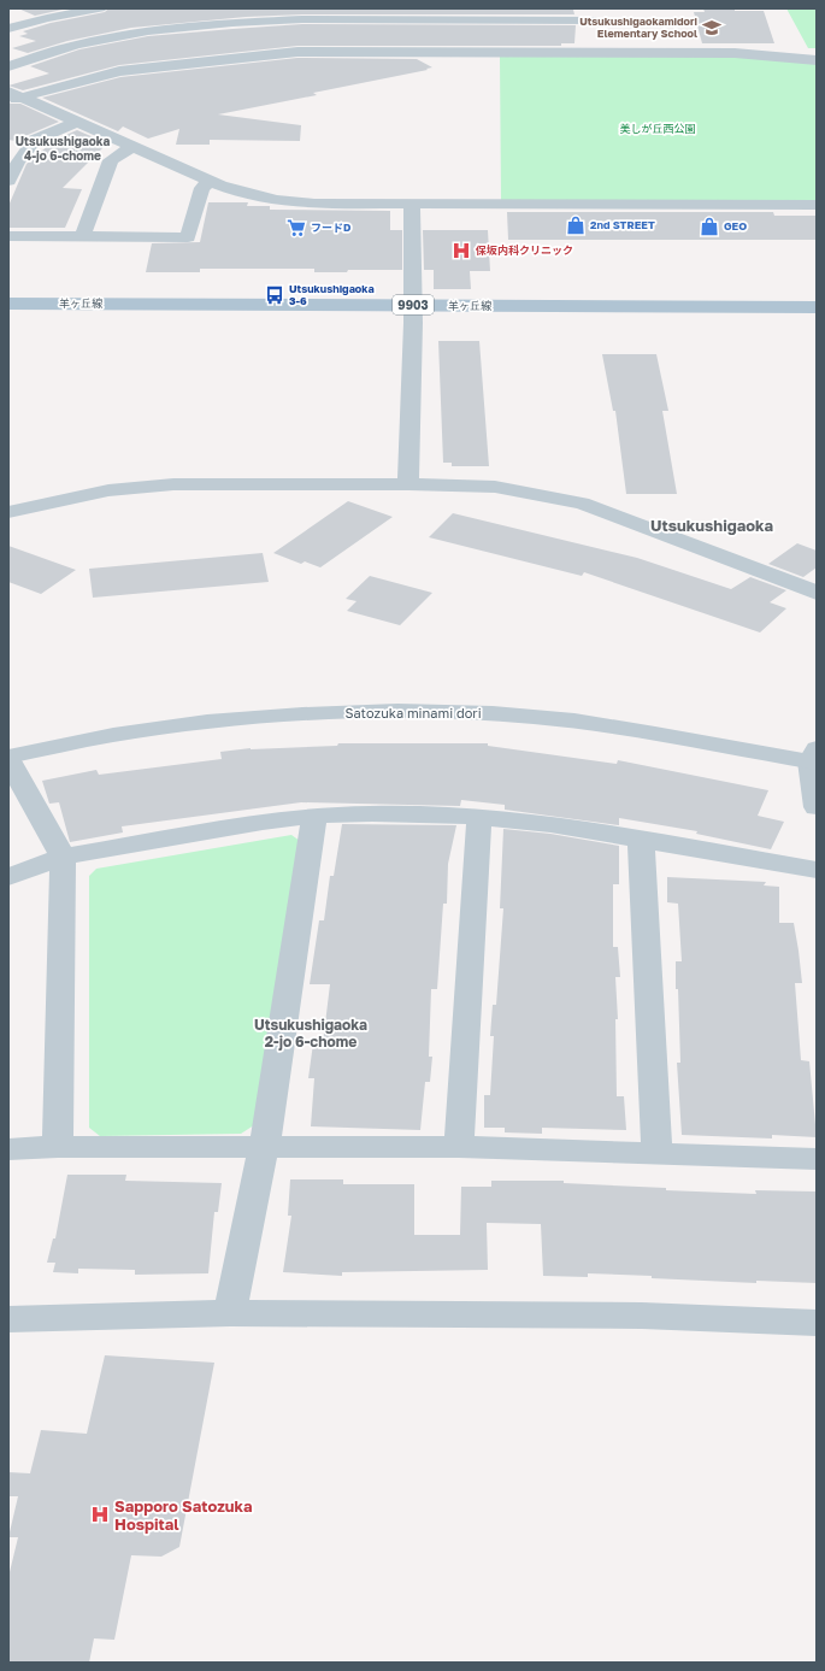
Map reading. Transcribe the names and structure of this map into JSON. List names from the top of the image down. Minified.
{"streets":{"main road":["羊ヶ丘線","9903"],"street":["Satozuka minami dori"]},"districts":["Utsukushigaoka 4-jo 6-chome","Utsukushigaoka","Utsukushigaoka 2-jo 6-chome"],"parks":["美しが丘西公園"],"places":{"school or university":["Utsukushigaokamidori Elementary School"],"shop":["2nd STREET","GEO"],"supermarket":["フードD"],"hospital":["保坂内科クリニック","Sapporo Satozuka Hospital"],"bus stop":["Utsukushigaoka 3-6"]}}
